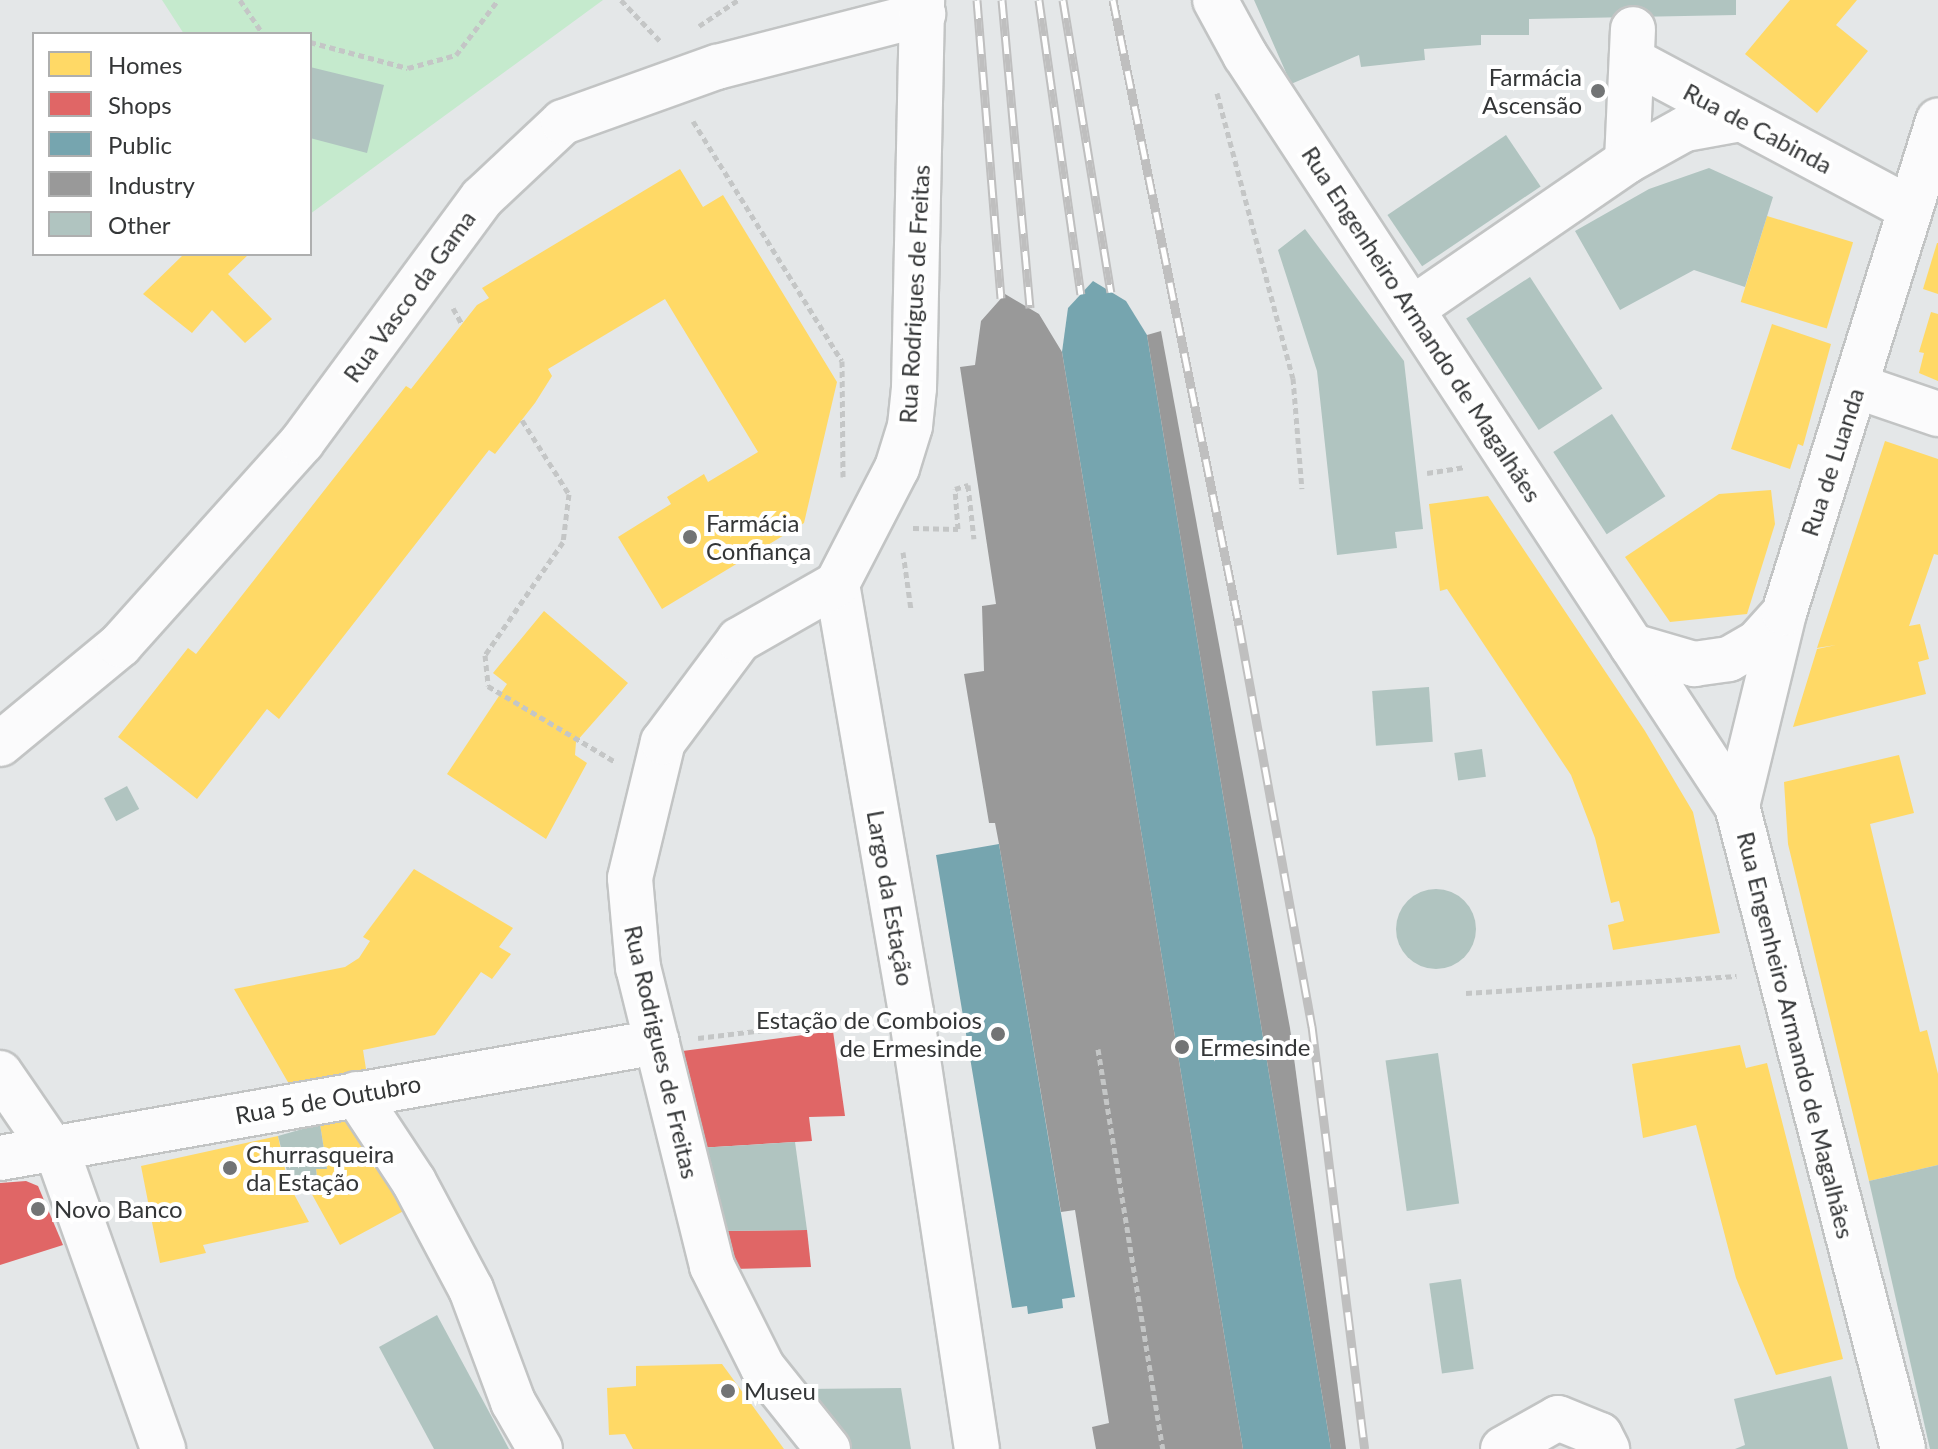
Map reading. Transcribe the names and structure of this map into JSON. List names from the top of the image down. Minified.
{"streets":{"street":["Rua de Cabinda","Rua Rodrigues de Freitas","Rua Vasco da Gama","Rua Engenheiro Armando de Magalhães","Rua de Luanda","Largo da Estação","Rua 5 de Outubro"]},"crossings":[["Rua de Cabinda","Rua de Luanda"],["Rua Rodrigues de Freitas","Rua Vasco da Gama"],["Rua Rodrigues de Freitas","Largo da Estação"],["Rua Rodrigues de Freitas","Rua 5 de Outubro"],["Rua Engenheiro Armando de Magalhães","Rua de Luanda"]],"places":["Farmácia Ascensão","Farmácia Confiança","Estação de Comboios de Ermesinde","Ermesinde","Churrasqueira da Estação","Novo Banco","Museu"],"legend":["Homes","Shops","Public","Industry","Other"]}
